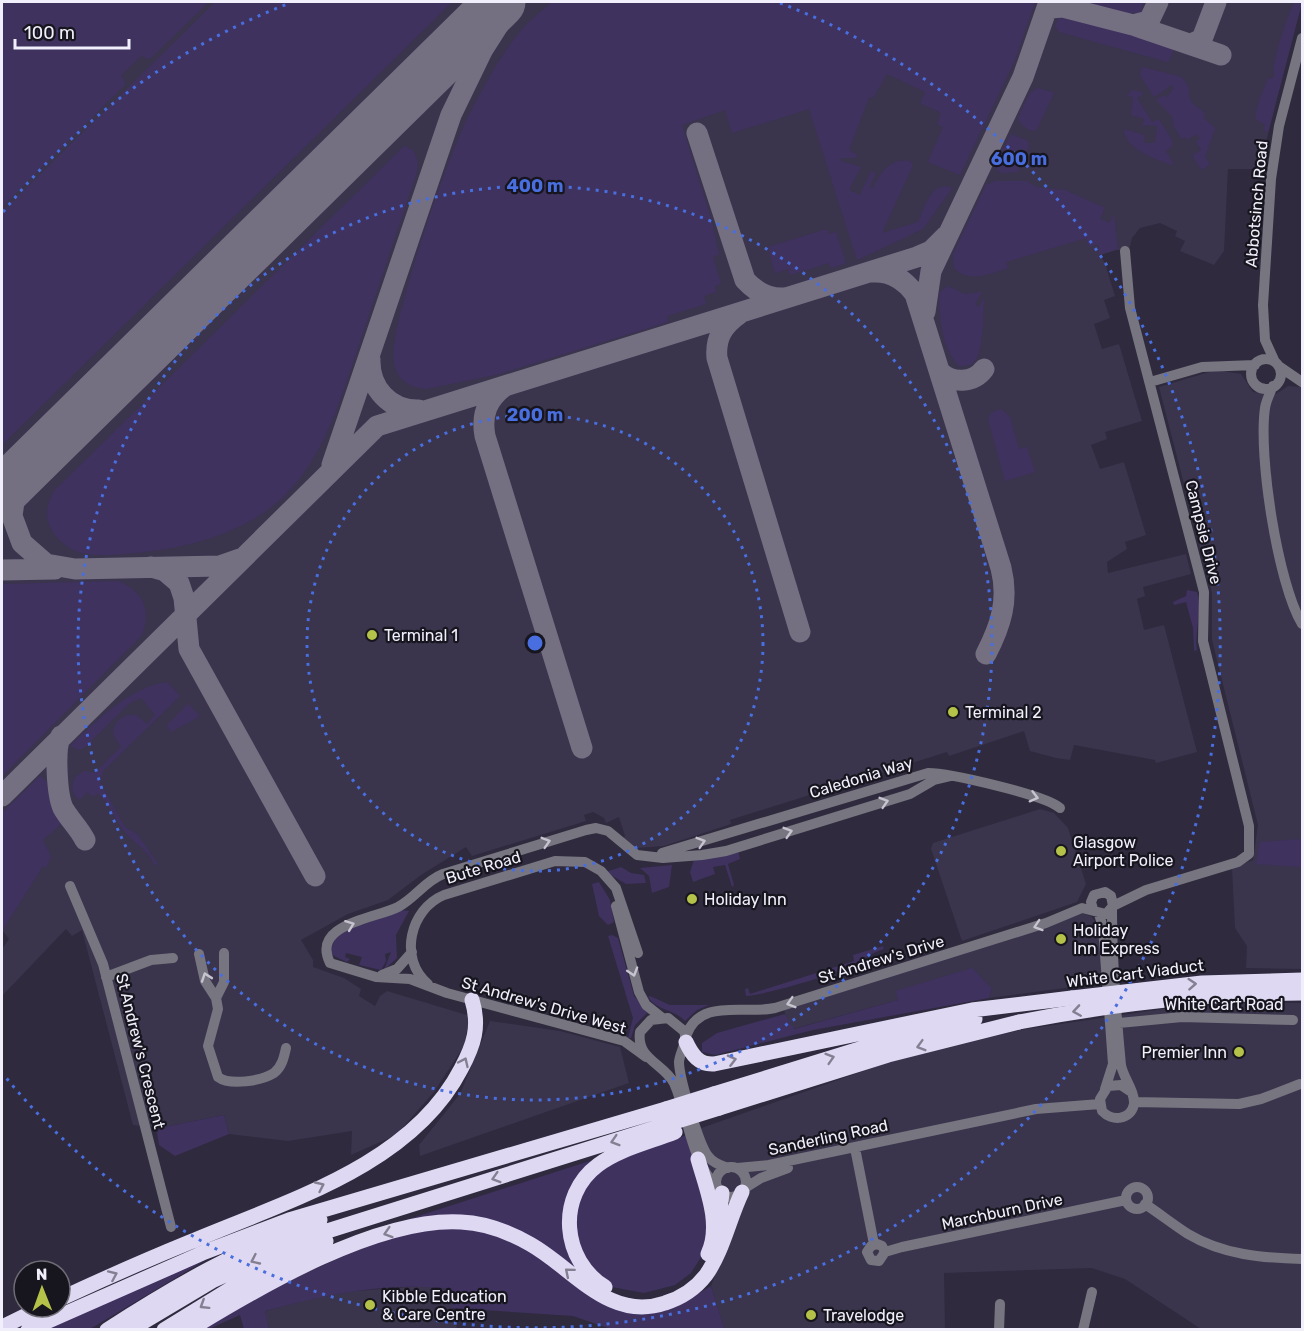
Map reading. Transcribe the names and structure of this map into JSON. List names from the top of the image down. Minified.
{"streets":{"highway":["White Cart Viaduct"],"street":["Abbotsinch Road","Campsie Drive","Caledonia Way","Bute Road","St Andrew's Drive","White Cart Road","St Andrew's Drive West","St Andrew's Crescent","Sanderling Road","Marchburn Drive"]},"crossings":[["Campsie Drive","St Andrew's Drive"],["Caledonia Way","St Andrew's Drive West"],["St Andrew's Drive West","Sanderling Road"],["Sanderling Road","Marchburn Drive"]],"one_way":["Caledonia Way","St Andrew's Drive"],"places":["Terminal 1","Terminal 2","Glasgow Airport Police","Holiday Inn","Holiday Inn Express","Premier Inn","Kibble Education & Care Centre","Travelodge"],"scale_bar":"100 m","north":"top","rings":["600 m","400 m","200 m"]}
